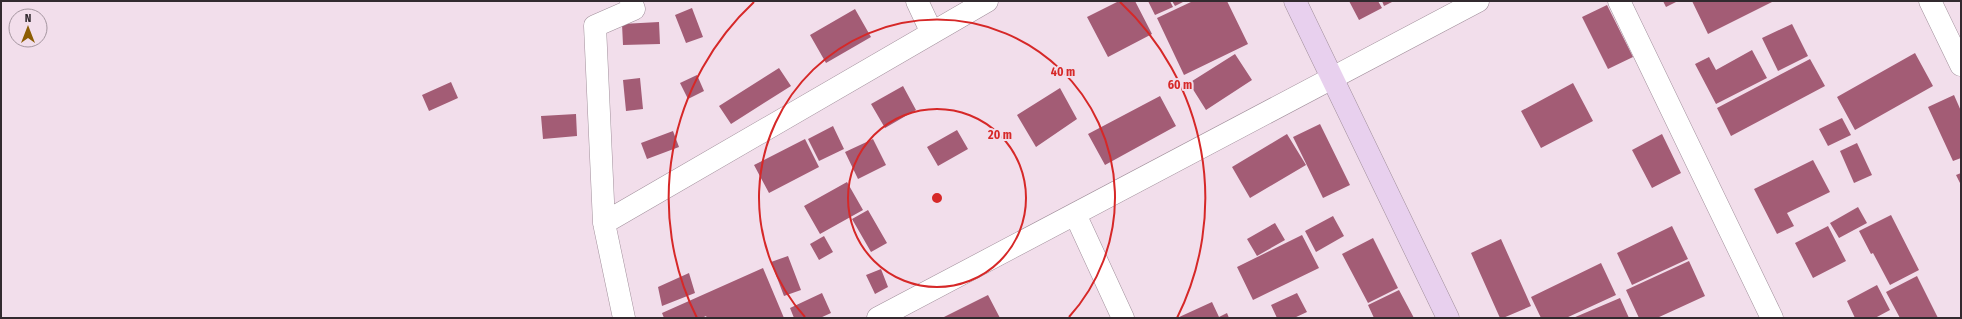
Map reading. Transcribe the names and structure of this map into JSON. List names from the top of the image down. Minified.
{"north":"top","rings":["40 m","60 m","20 m"]}
